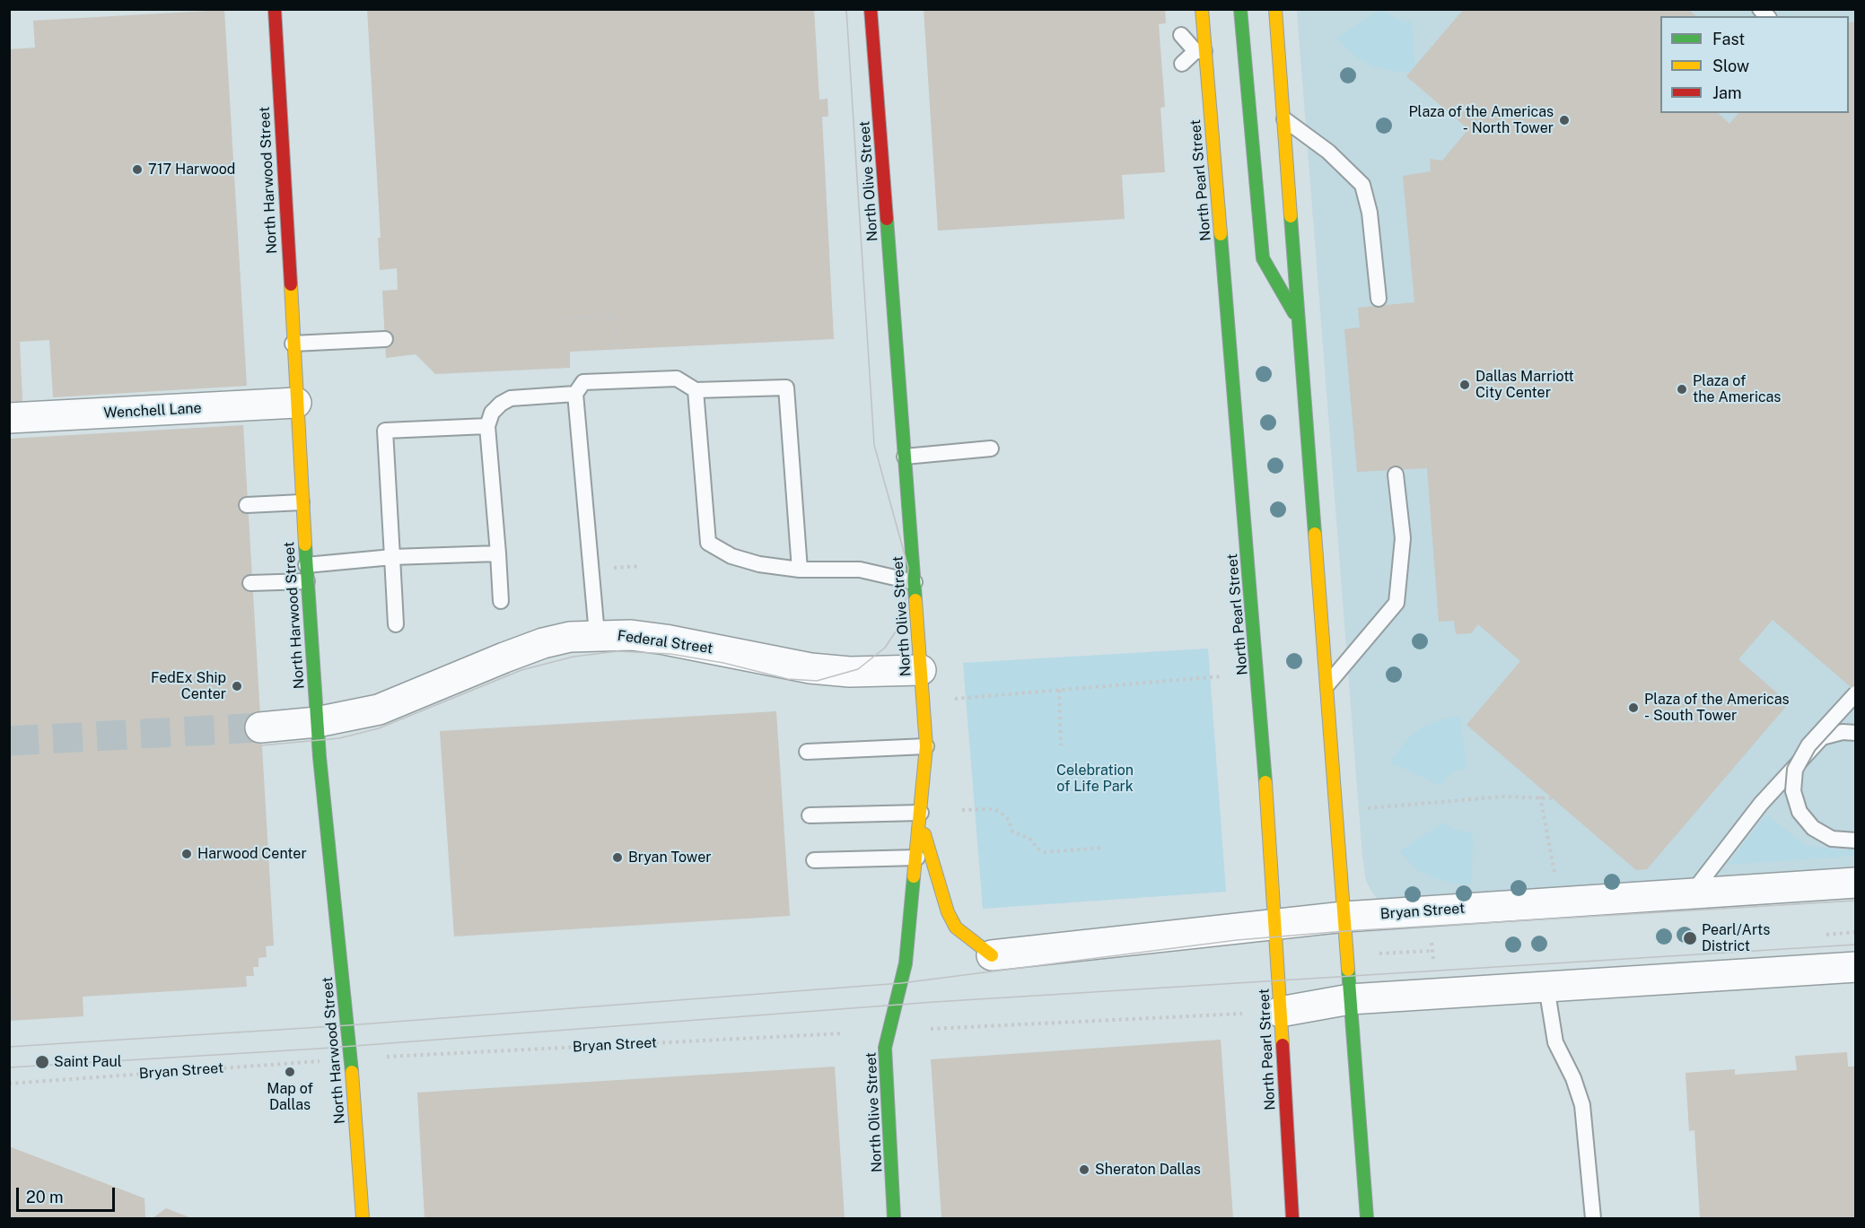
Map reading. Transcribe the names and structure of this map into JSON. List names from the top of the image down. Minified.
{"streets":{"main road":["North Harwood Street","North Pearl Street","North Olive Street"],"street":["Wenchell Lane","Federal Street","Bryan Street"]},"crossings":[["North Harwood Street","Wenchell Lane"],["North Harwood Street","Federal Street"],["North Pearl Street","Bryan Street"],["North Olive Street","Federal Street"]],"parks":["Celebration of Life Park"],"places":["Plaza of the Americas - North Tower","717 Harwood","Dallas Marriott City Center","Plaza of the Americas","FedEx Ship Center","Plaza of the Americas - South Tower","Harwood Center","Bryan Tower","Pearl/Arts District","Saint Paul","Map of Dallas","Sheraton Dallas"],"legend":["Fast","Slow","Jam"],"scale_bar":"20 m"}
